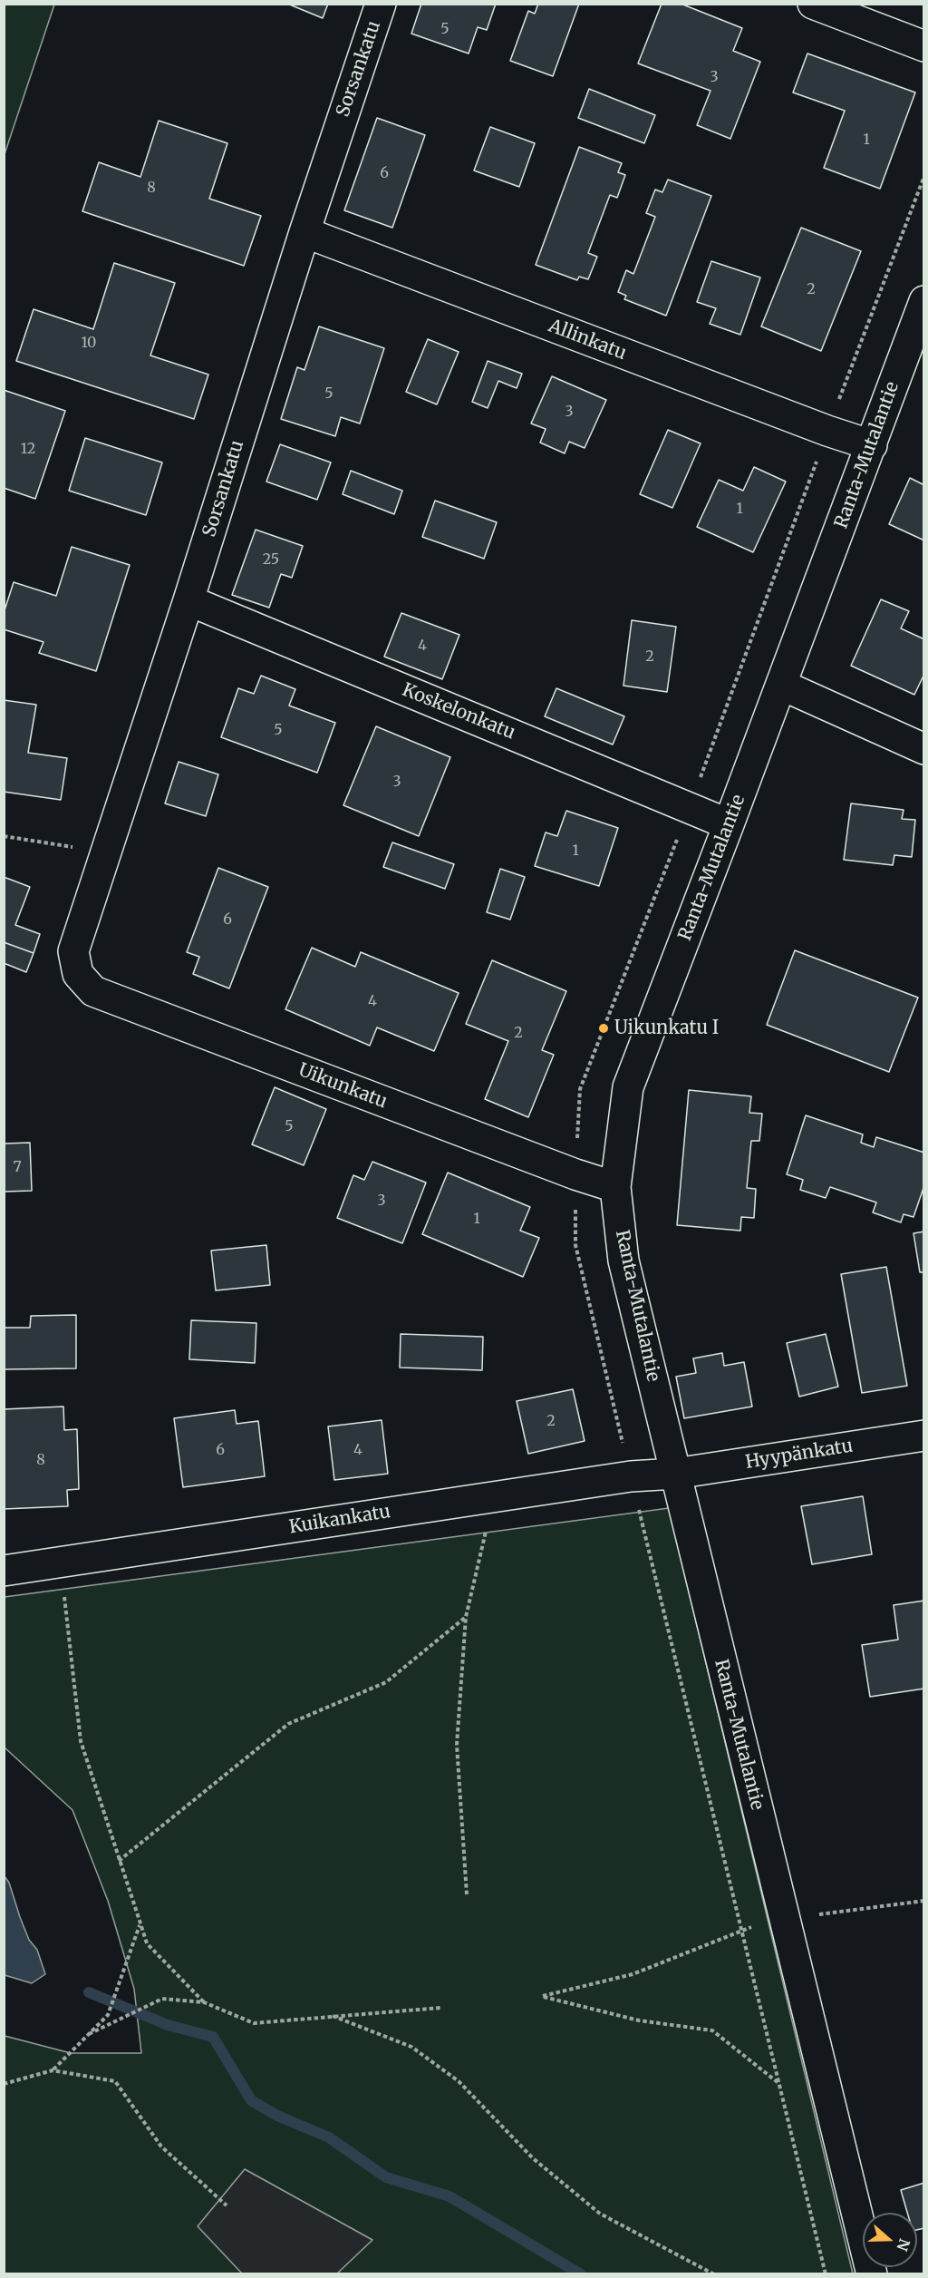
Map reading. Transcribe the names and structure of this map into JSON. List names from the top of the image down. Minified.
{"streets":{"street":["Sorsankatu","Allinkatu","Ranta-Mutalantie","Koskelonkatu","Uikunkatu","Hyypänkatu","Kuikankatu"]},"crossings":[["Sorsankatu","Allinkatu"],["Sorsankatu","Koskelonkatu"],["Sorsankatu","Uikunkatu"],["Allinkatu","Ranta-Mutalantie"],["Ranta-Mutalantie","Koskelonkatu"],["Ranta-Mutalantie","Uikunkatu"],["Ranta-Mutalantie","Hyypänkatu"],["Ranta-Mutalantie","Kuikankatu"],["Hyypänkatu","Kuikankatu"]],"places":["Uikunkatu I"],"house_numbers":["5","3","1","6","8","2","10","5","3","12","1","25","4","2","5","3","1","6","4","2","5","7","3","1","2","6","4","8"],"north":"right"}
